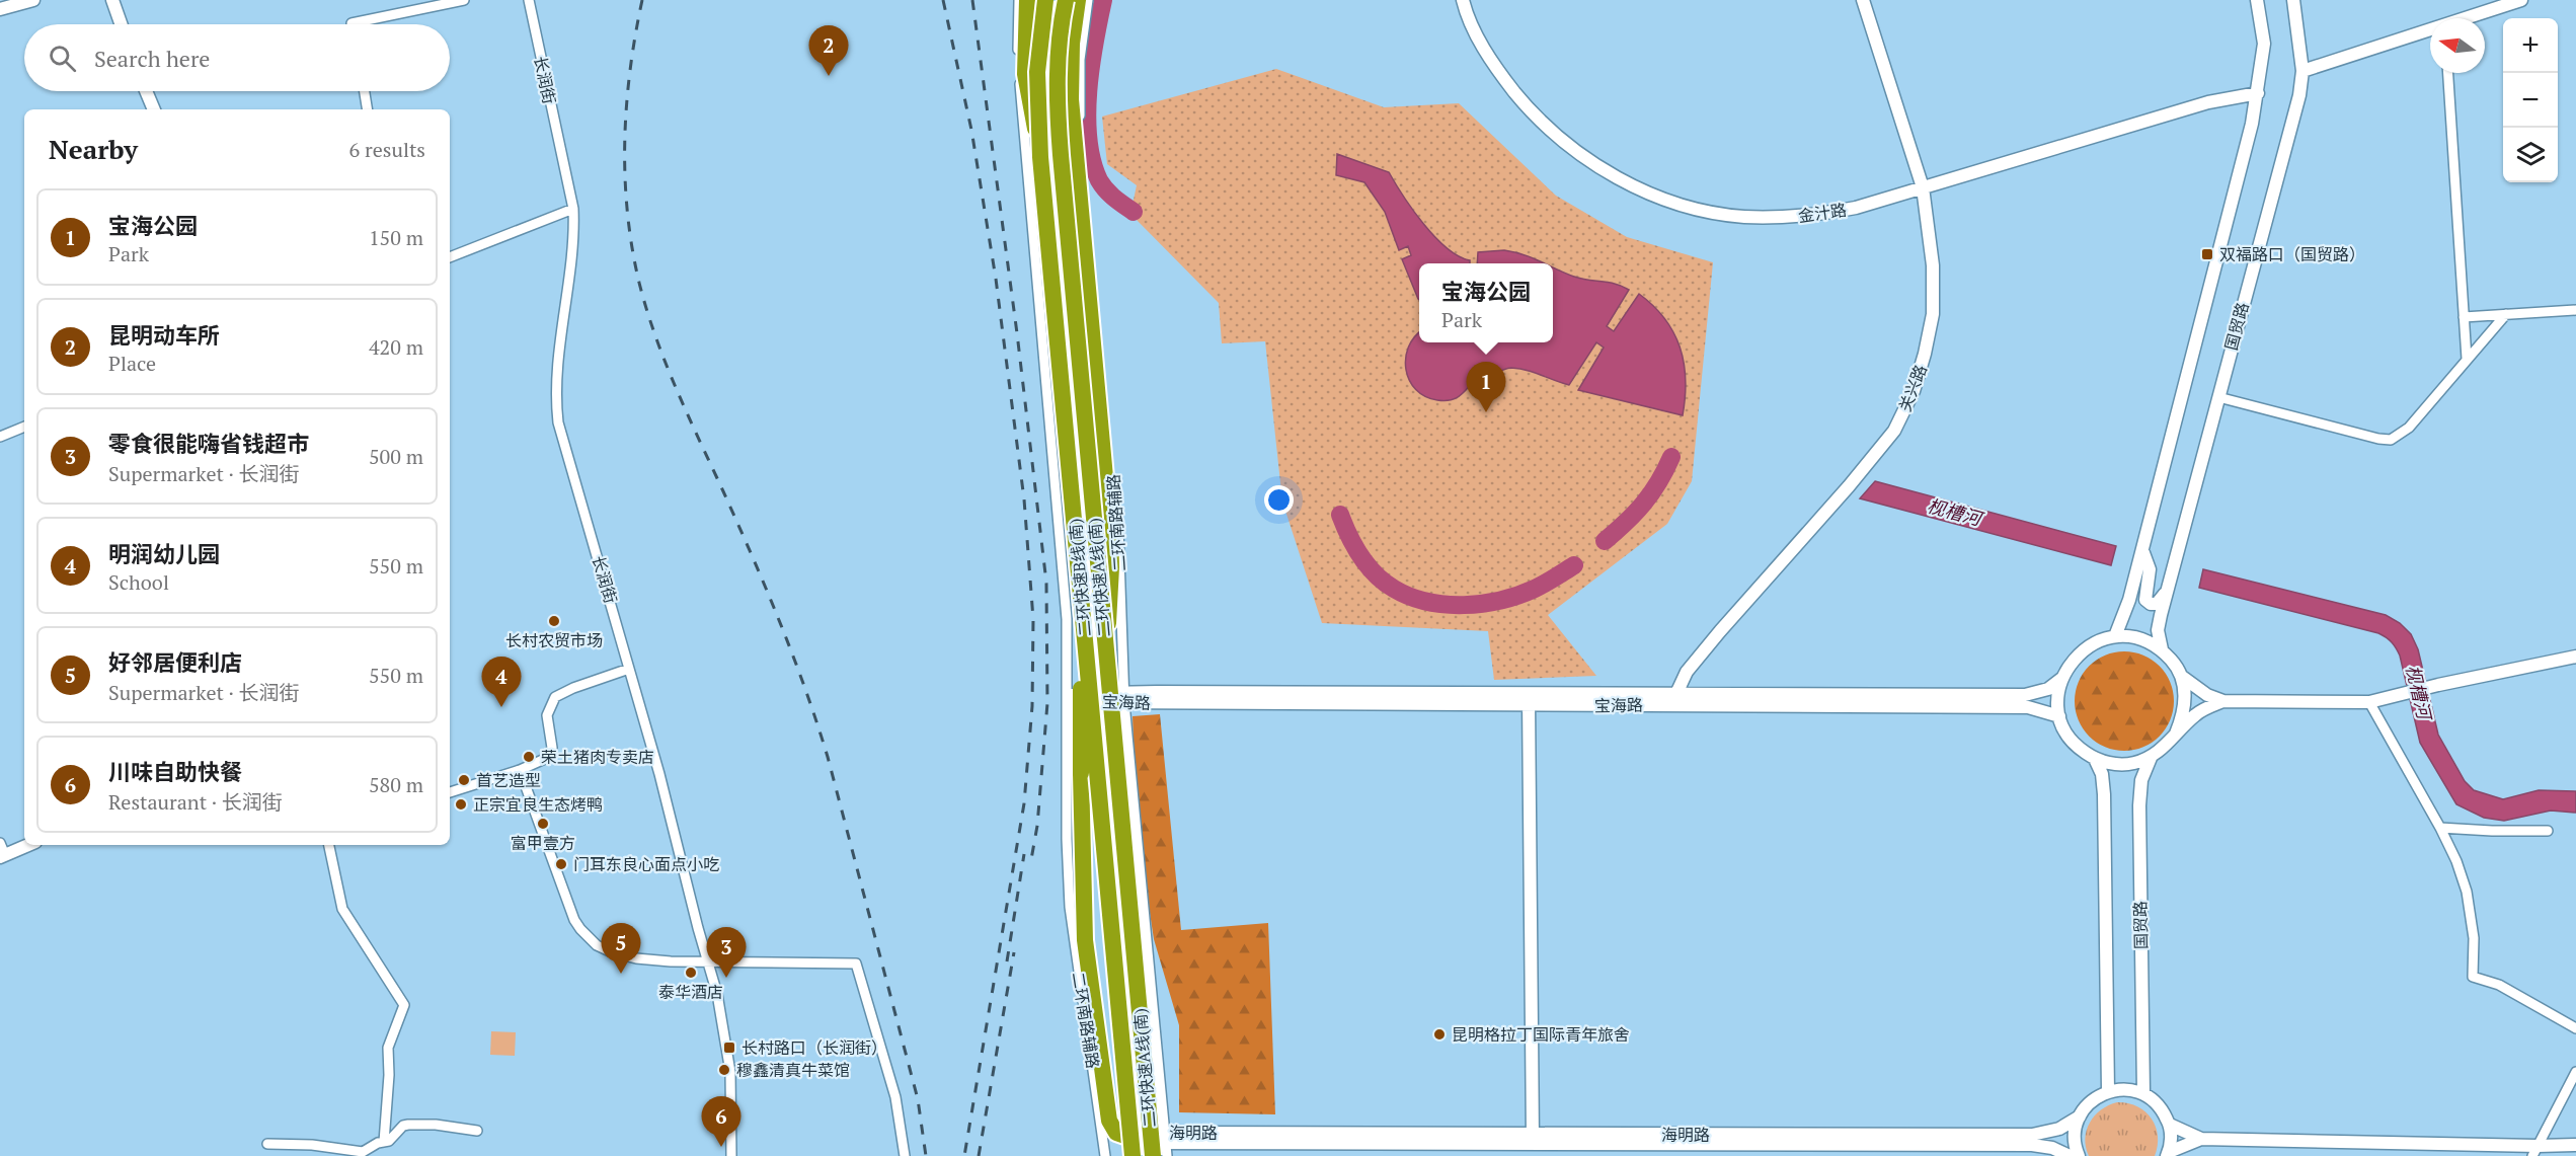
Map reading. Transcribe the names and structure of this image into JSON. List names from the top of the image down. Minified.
{"streets":{"highway":["二环快速B线(南)","二环快速A线(南)"],"street":["长润街","金汁路","国贸路","关兴路","二环南路辅路","宝海路","海明路"]},"crossings":[["金汁路","关兴路"],["国贸路","宝海路"],["国贸路","海明路"],["关兴路","宝海路"],["二环南路辅路","宝海路"],["二环南路辅路","海明路"],["二环快速B线(南)","海明路"]],"water":["枧槽河"],"places":{"transit":["双福路口（国贸路）","长村路口（长润街）"],"other":["长村农贸市场","荣土猪肉专卖店","首艺造型","正宗宜良生态烤鸭","富甲壹方","门耳东良心面点小吃","泰华酒店","昆明格拉丁国际青年旅舍","穆鑫清真牛菜馆"]},"north":"left","page":{"map_buttons":["+","−"],"search":"Search here","pins":["2","1","4","5","3","6"],"heading":["Nearby","6 results"],"list":[{"mark":"1","name":"宝海公园","note":"Park","value":"150 m"},{"mark":"2","name":"昆明动车所","note":"Place","value":"420 m"},{"mark":"3","name":"零食很能嗨省钱超市","note":"Supermarket · 长润街","value":"500 m"},{"mark":"4","name":"明润幼儿园","note":"School","value":"550 m"},{"mark":"5","name":"好邻居便利店","note":"Supermarket · 长润街","value":"550 m"},{"mark":"6","name":"川味自助快餐","note":"Restaurant · 长润街","value":"580 m"}],"popup":["宝海公园","Park"]}}
